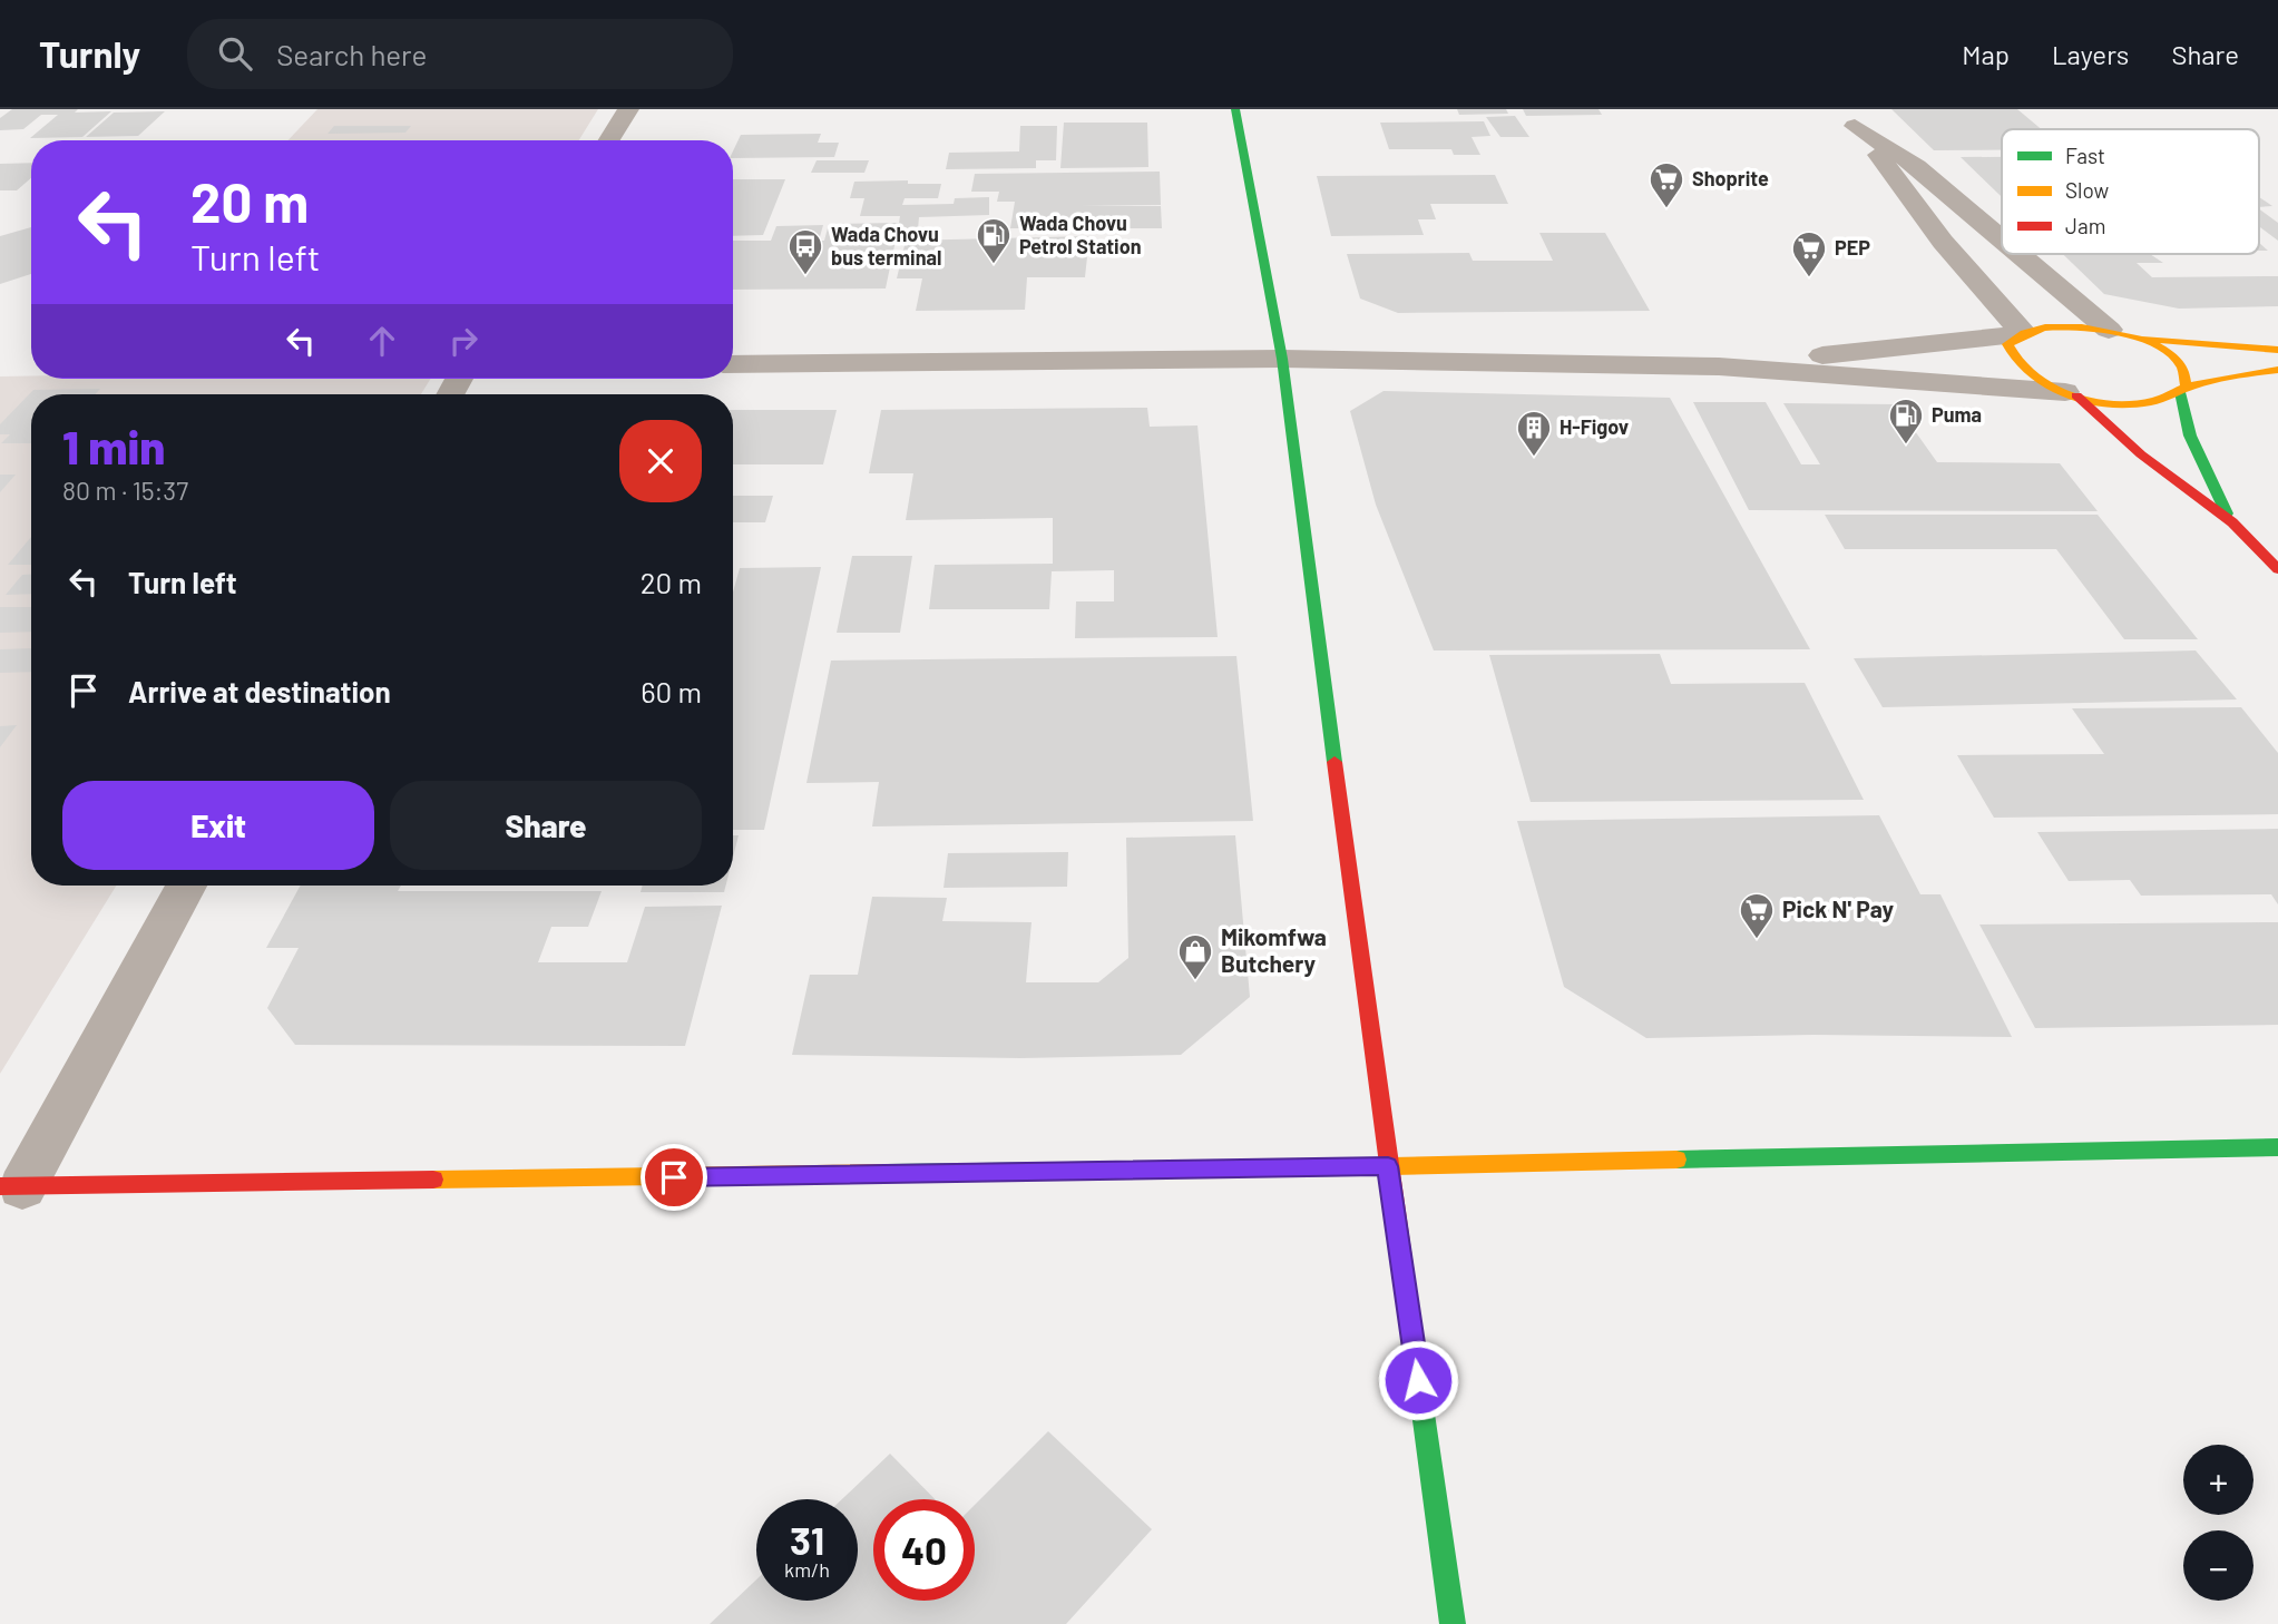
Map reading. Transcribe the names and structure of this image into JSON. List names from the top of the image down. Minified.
{"places":{"supermarket":["Shoprite","PEP","Pick N' Pay"],"fuel station":["Wada Chovu Petrol Station","Puma"],"bus stop":["Wada Chovu bus terminal"],"building":["H-Figov"],"shop":["Mikomfwa Butchery"]},"legend":["Fast","Slow","Jam"],"page":{"header":"Turnly","search":"Search here","nav":["Map","Layers","Share"],"turn":["20 m","Turn left"],"heading":["1 min","80 m · 15:37"],"list":[{"name":"Turn left","value":"20 m"},{"name":"Arrive at destination","value":"60 m"}],"buttons":["Exit","Share"],"map_buttons":["+","−"],"speed":"31 km/h","limit":"40"}}
